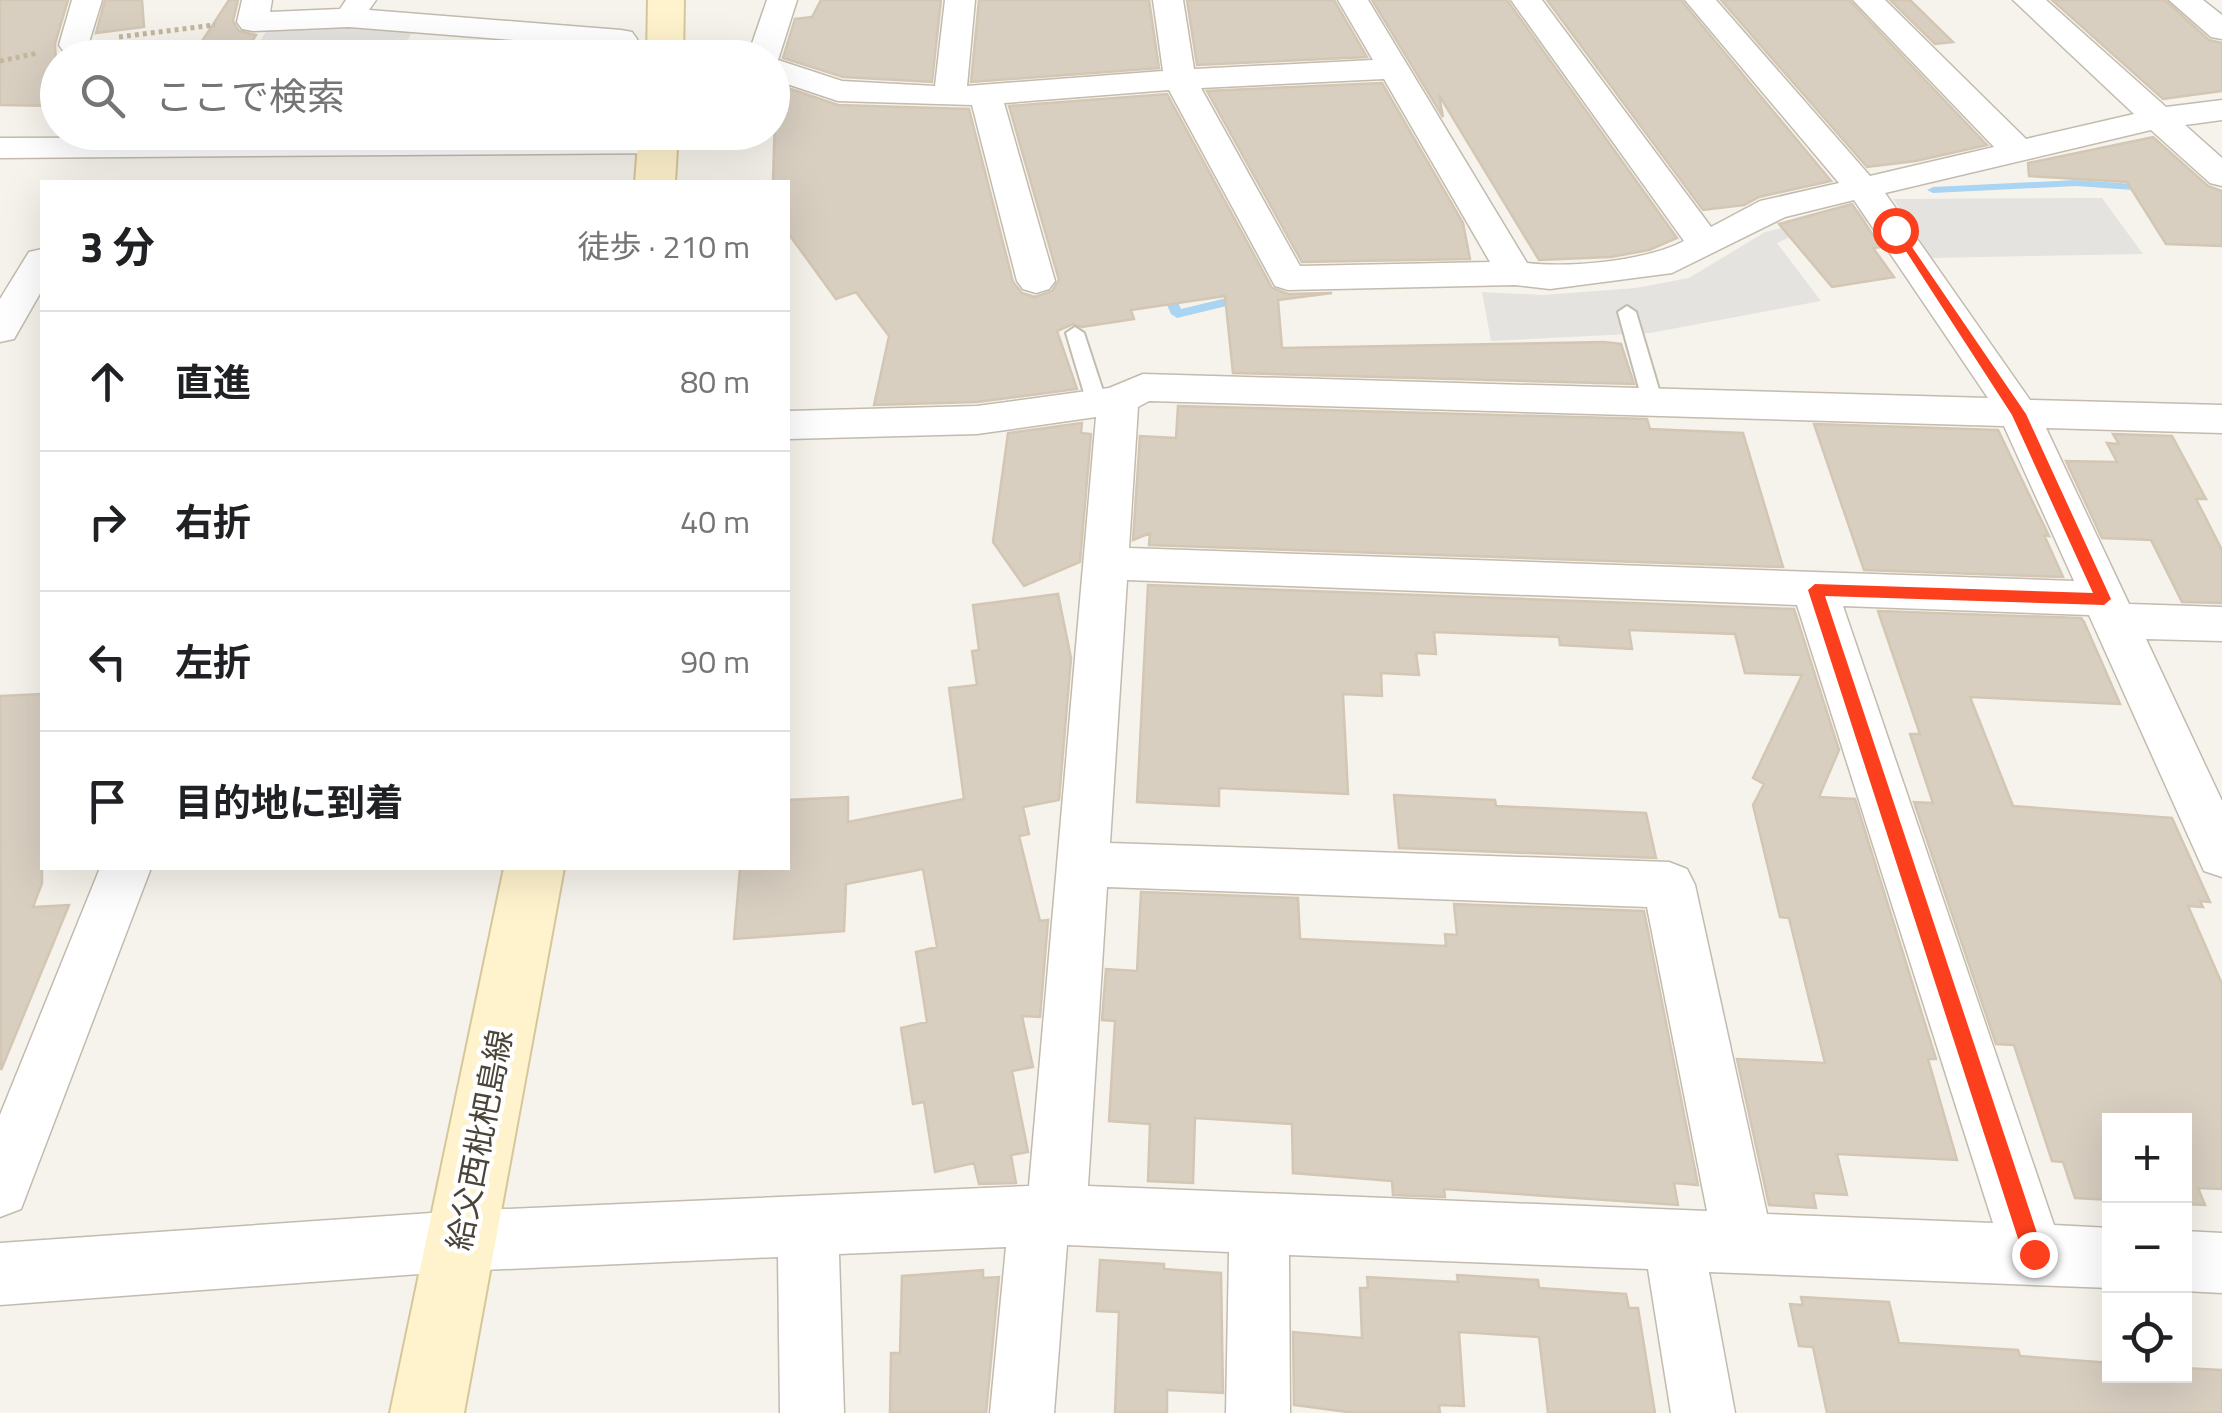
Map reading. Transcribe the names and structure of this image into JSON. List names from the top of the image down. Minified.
{"streets":{"main road":["給父西枇杷島線"]},"page":{"search":"ここで検索","heading":["3 分","徒歩 · 210 m"],"list":[["直進","80 m"],["右折","40 m"],["左折","90 m"],"目的地に到着"],"map_buttons":["+","−"]}}
